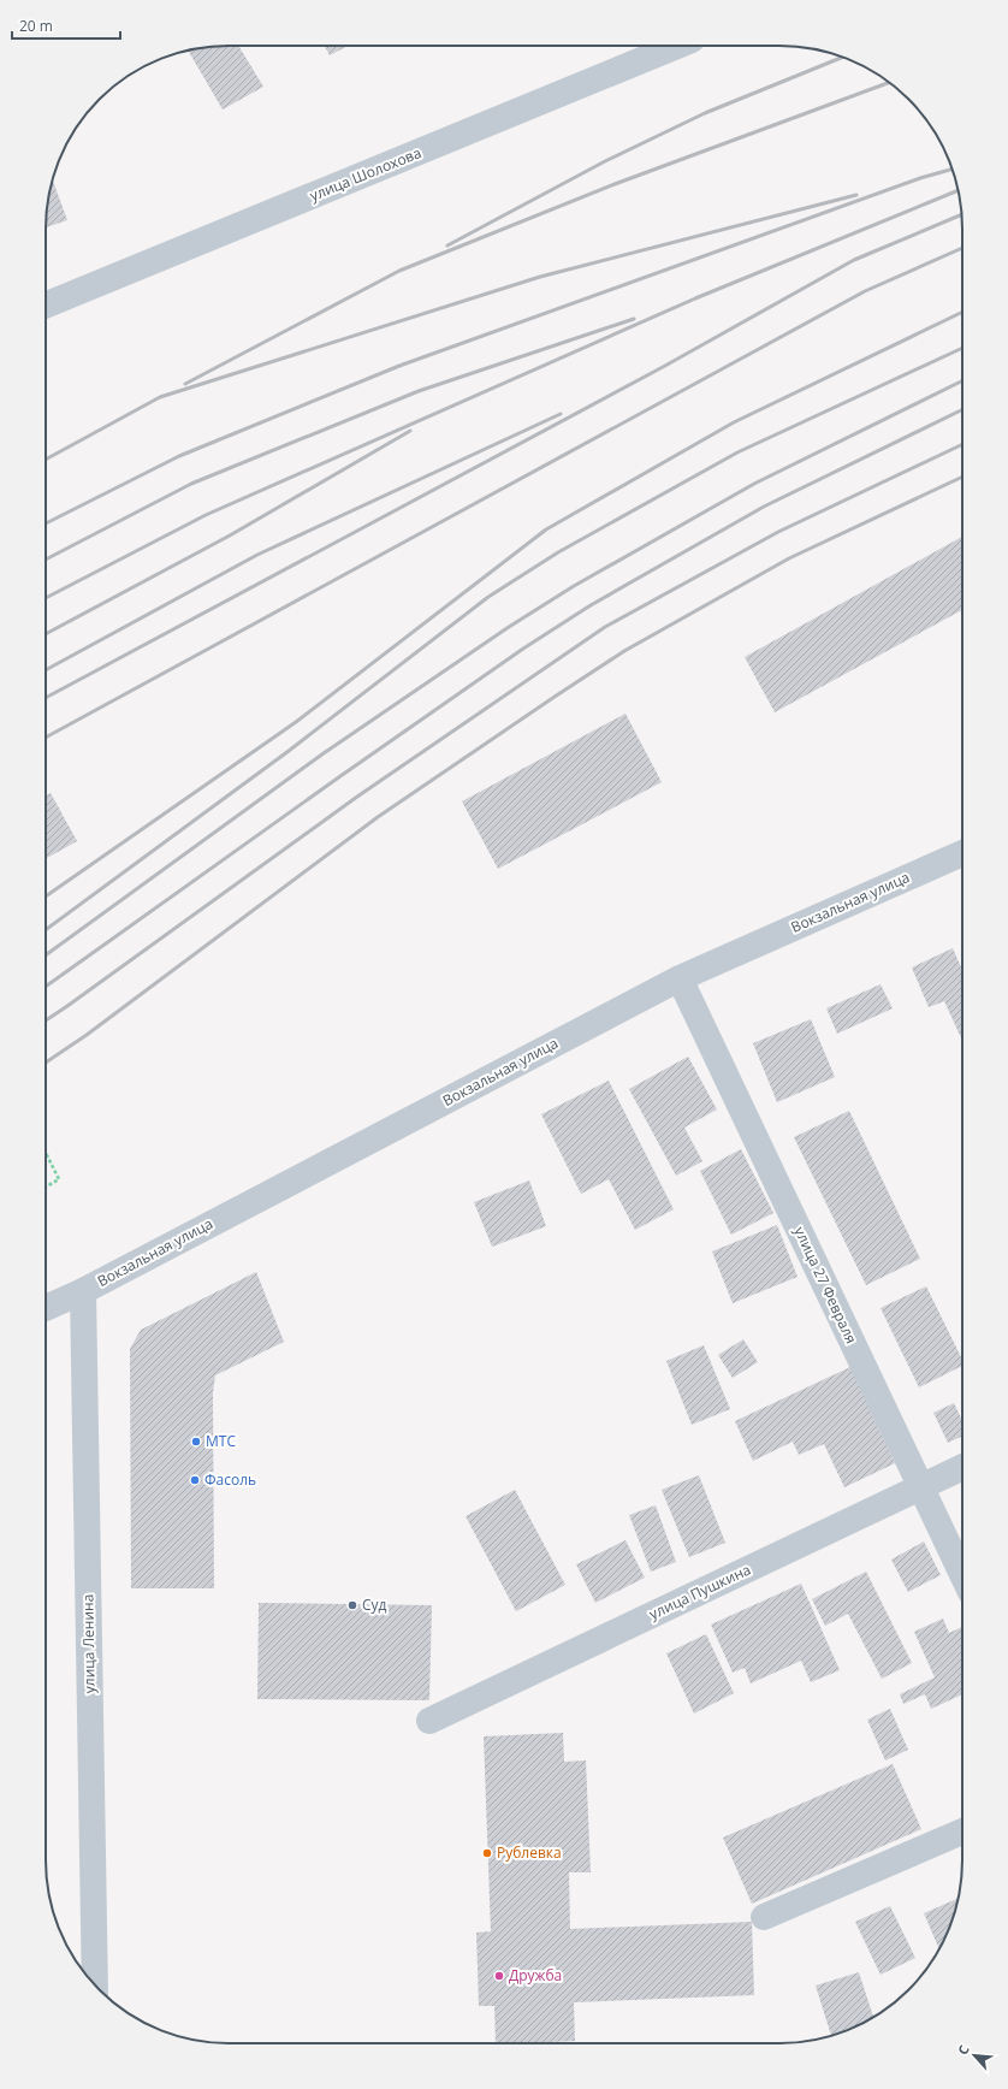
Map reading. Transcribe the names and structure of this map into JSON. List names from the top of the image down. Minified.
{"streets":{"street":["улица Шолохова","Вокзальная улица","улица 27 Февраля","улица Пушкина","улица Ленина"]},"crossings":[["Вокзальная улица","улица 27 Февраля"],["Вокзальная улица","улица Ленина"],["улица 27 Февраля","улица Пушкина"]],"places":["МТС","Фасоль","Суд","Рублевка","Дружба"],"scale_bar":"20 m","north":"top left"}
